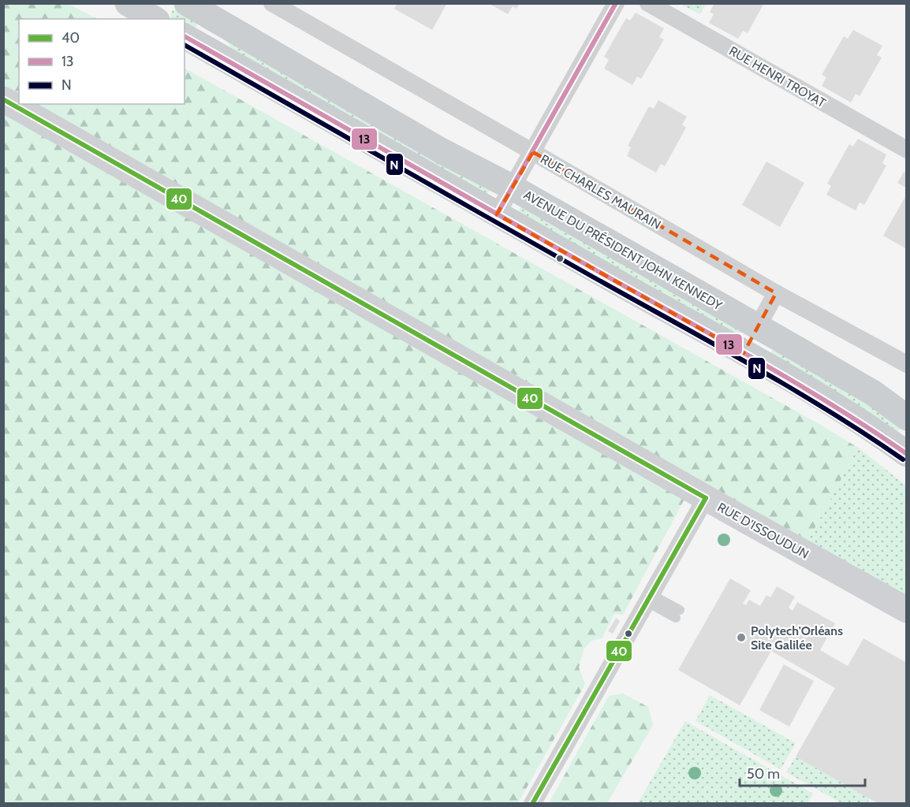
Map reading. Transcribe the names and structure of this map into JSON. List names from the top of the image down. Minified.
{"streets":{"main road":["AVENUE DU PRÉSIDENT JOHN KENNEDY"],"street":["RUE HENRI TROYAT","RUE CHARLES MAURAIN","RUE D'ISSOUDUN"]},"places":["Polytech'Orléans Site Galilée"],"lines":["transit line 13","transit line N","transit line 40"],"legend":["40","13","N"],"scale_bar":"50 m"}
